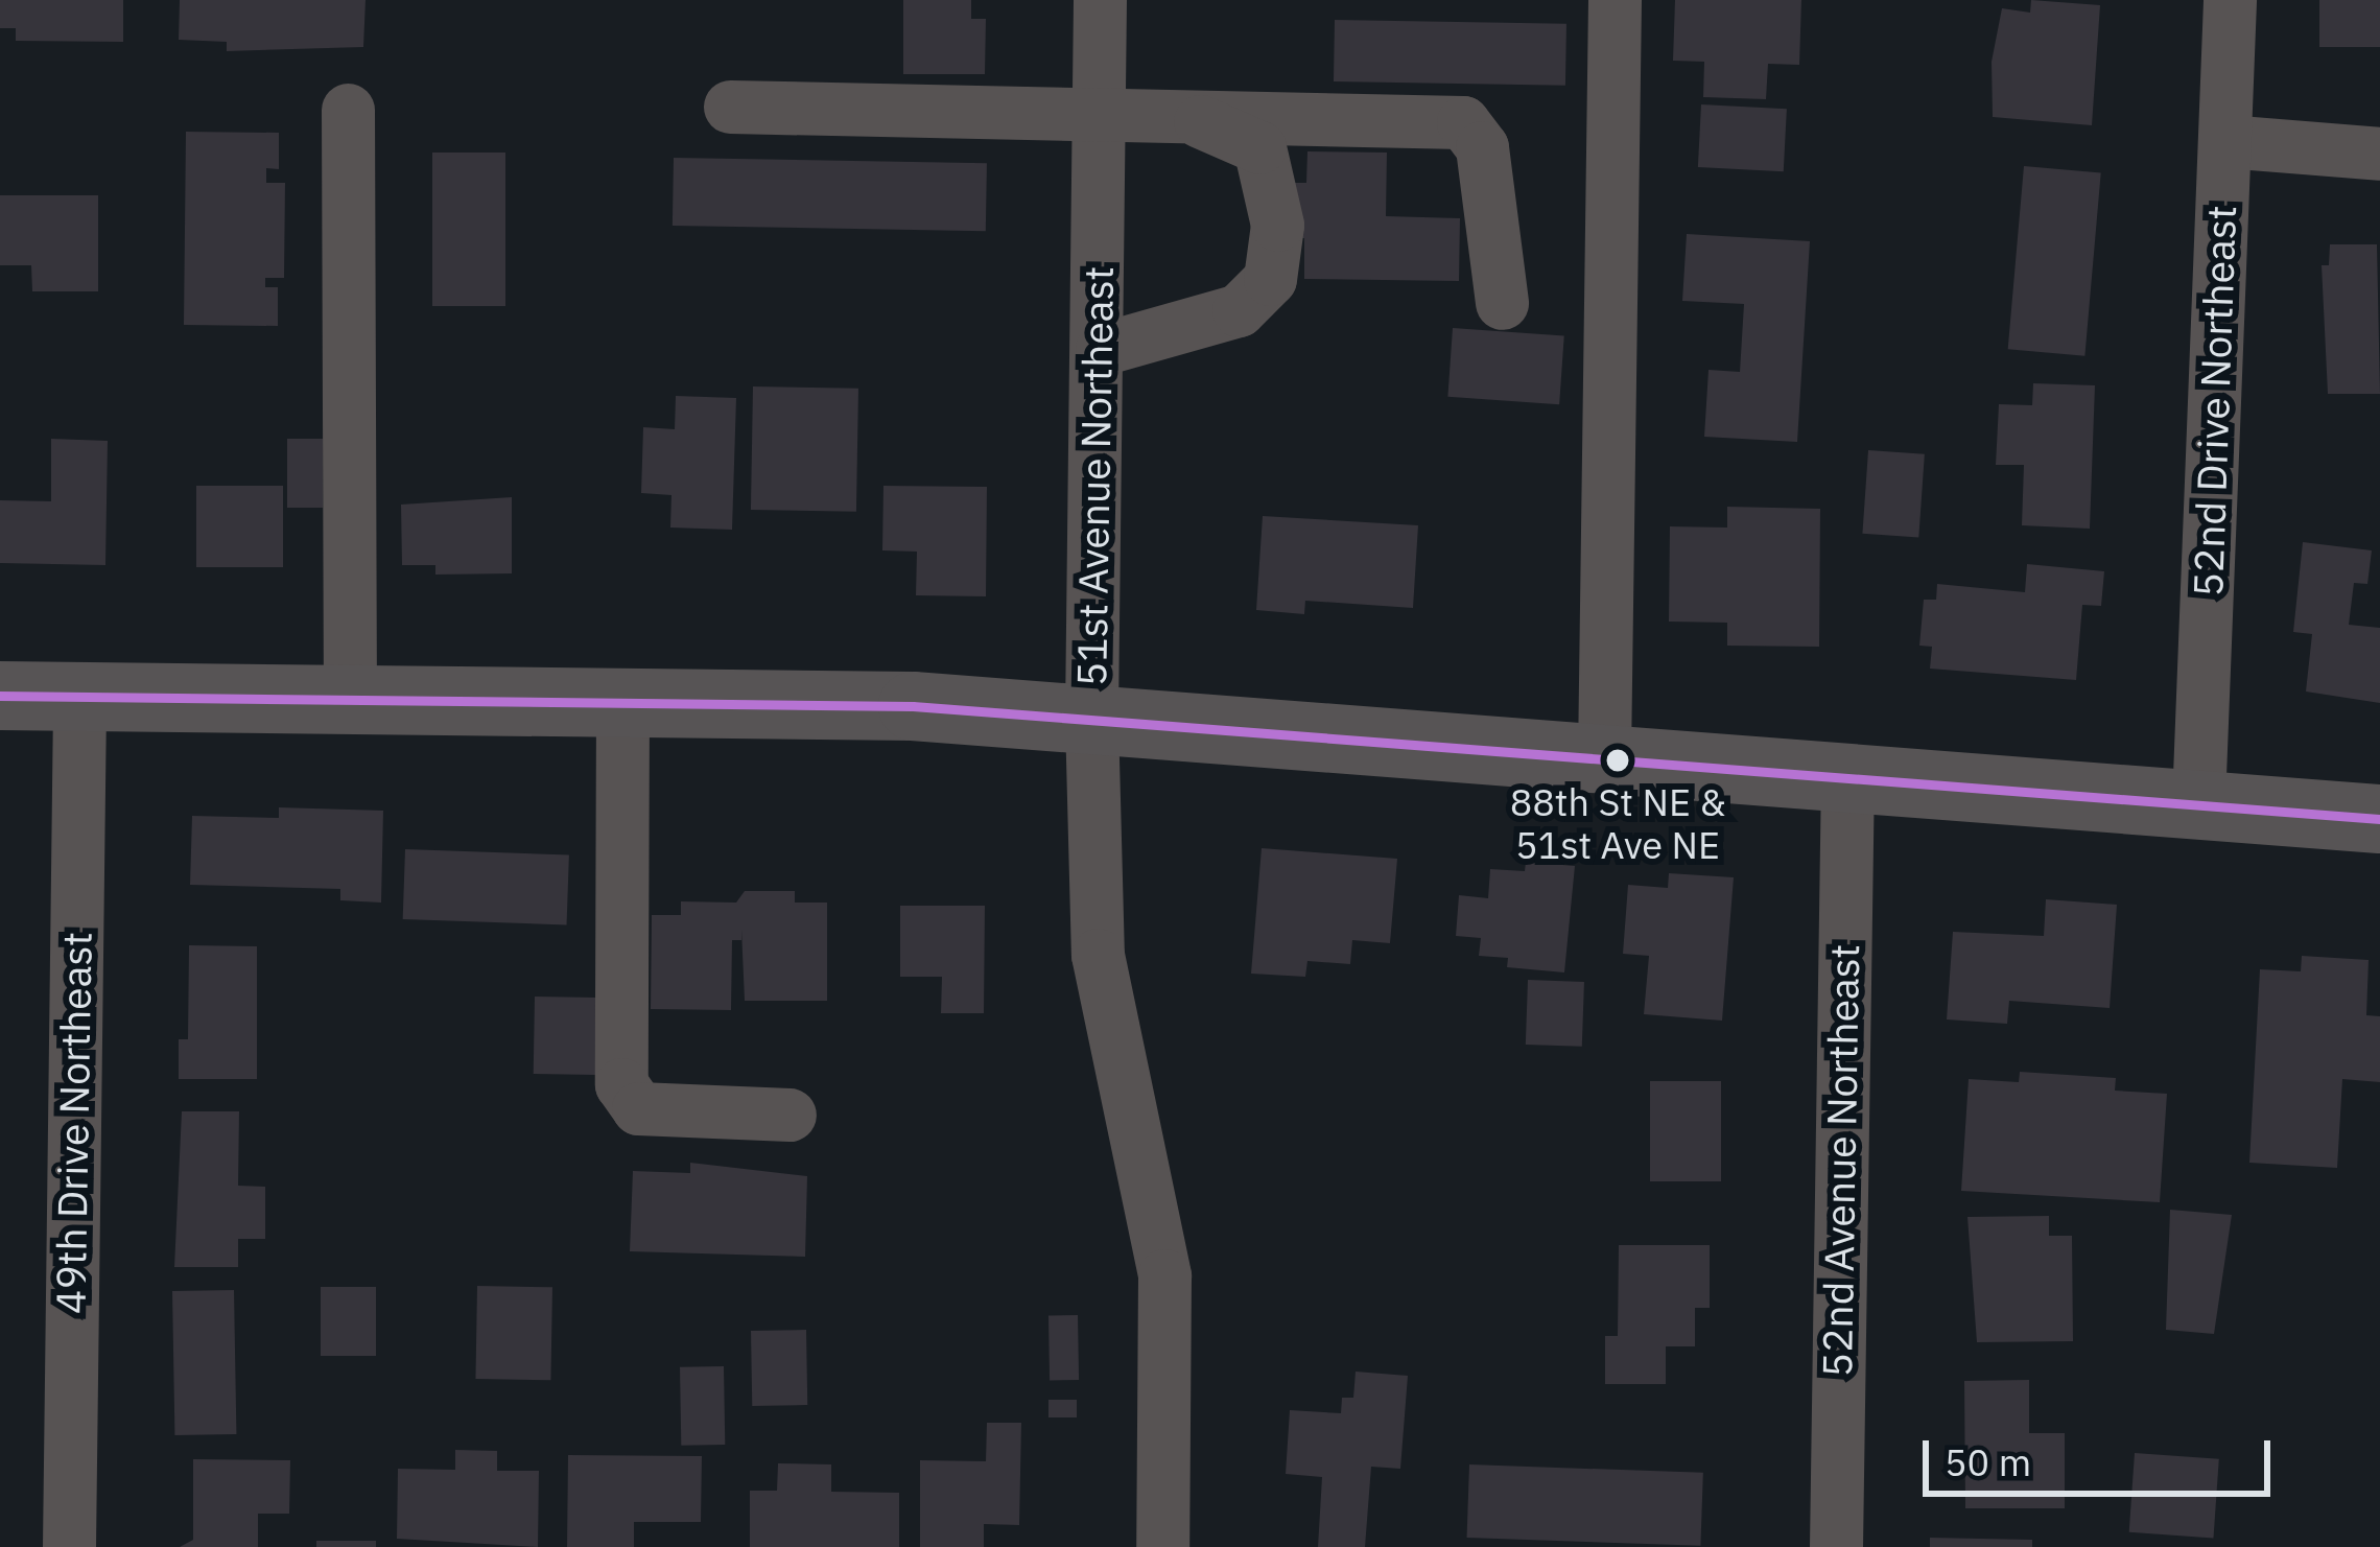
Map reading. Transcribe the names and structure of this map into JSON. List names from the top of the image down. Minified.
{"streets":{"street":["52nd Drive Northeast","51st Avenue Northeast","49th Drive Northeast","52nd Avenue Northeast"]},"places":["88th St NE & 51st Ave NE"],"scale_bar":"50 m"}
